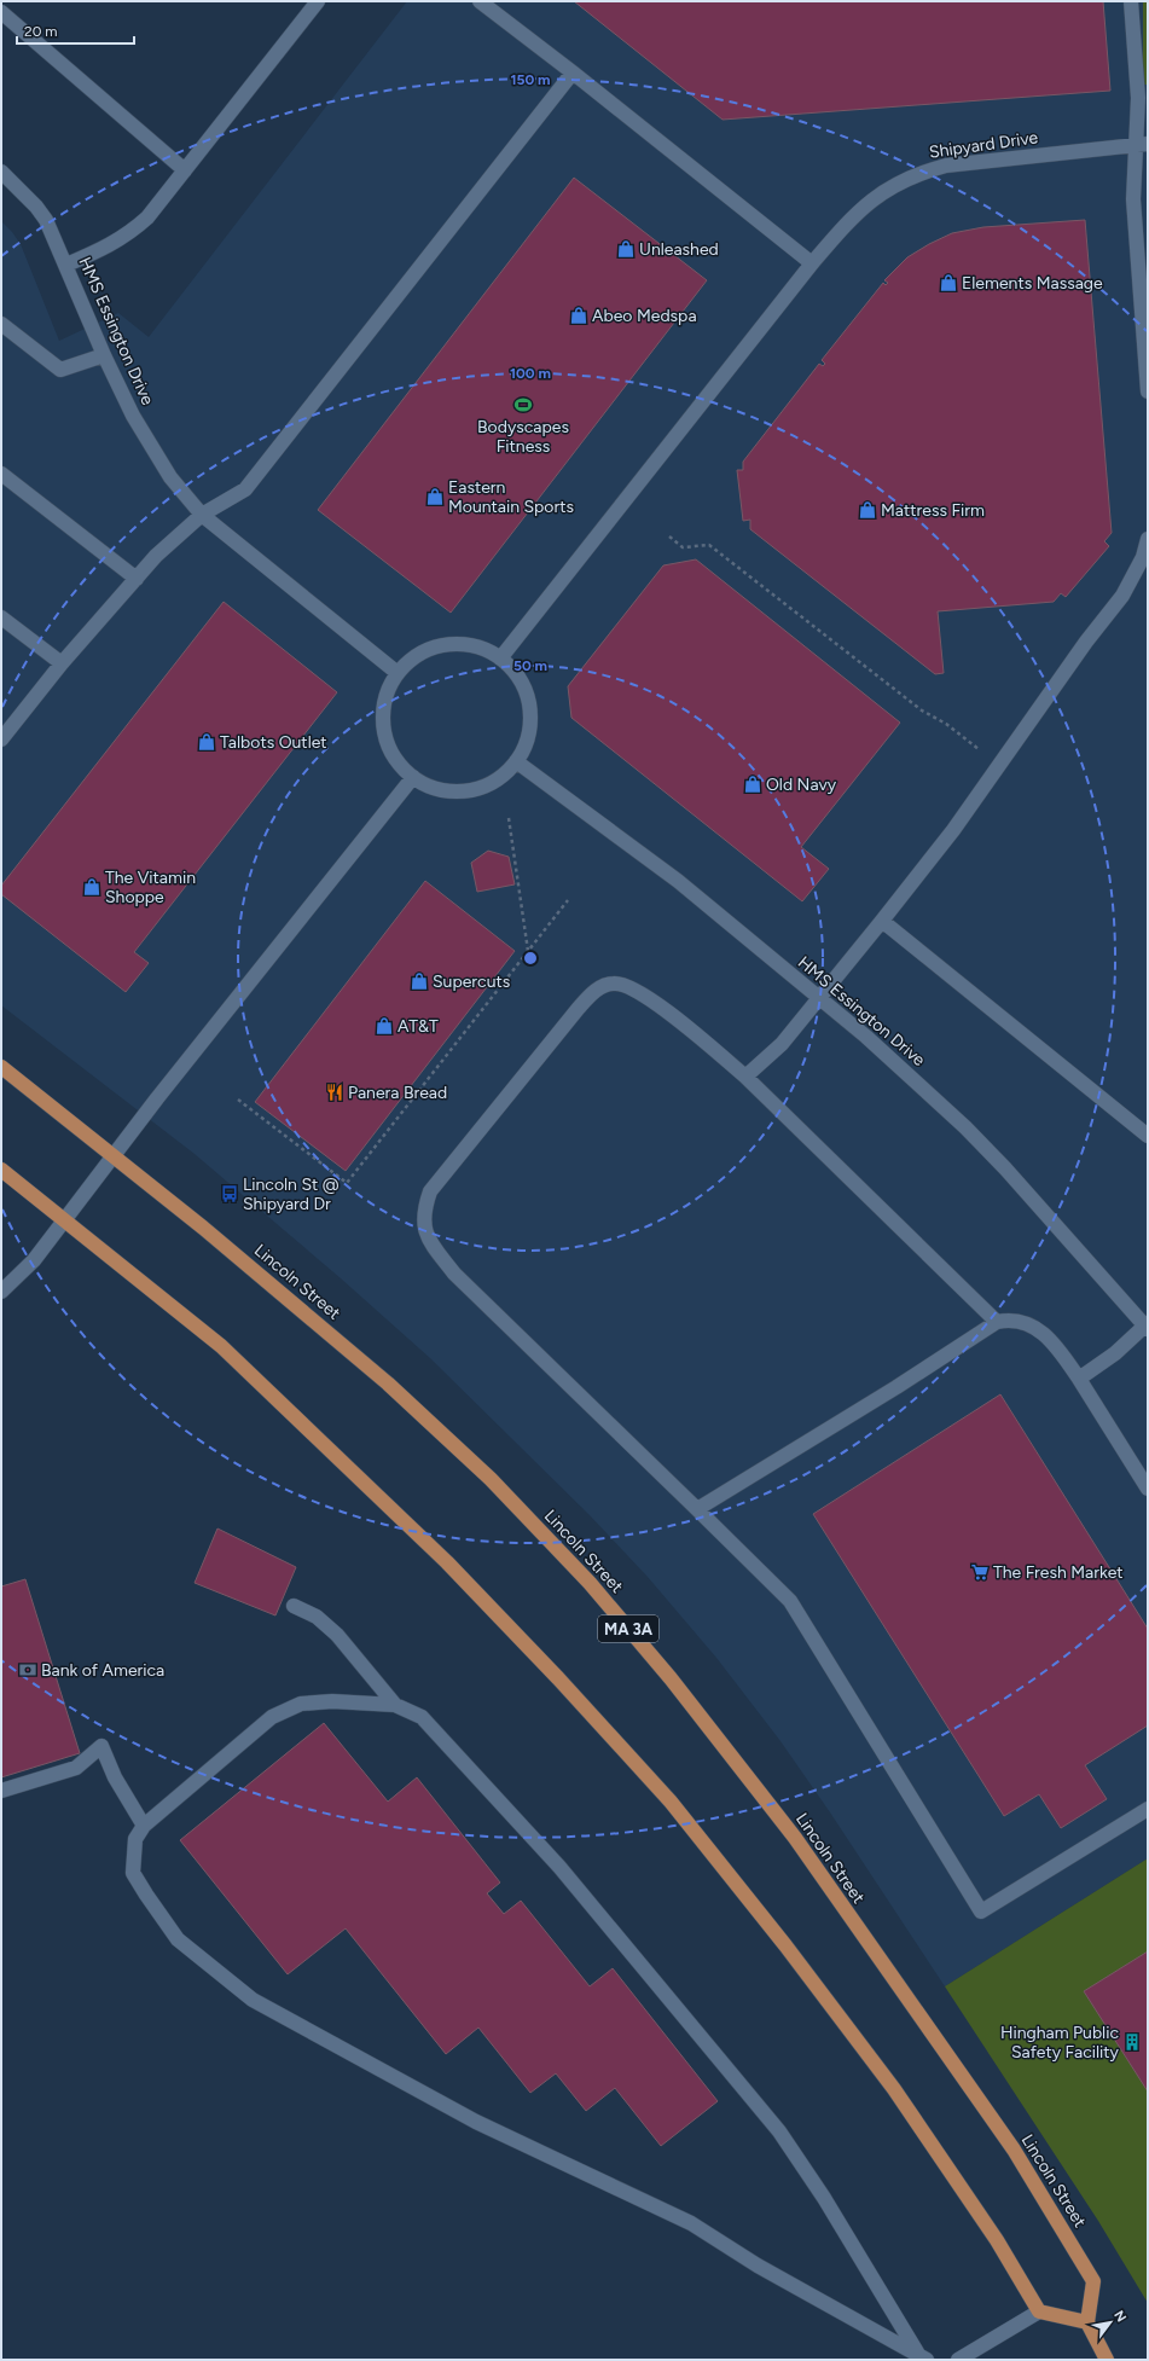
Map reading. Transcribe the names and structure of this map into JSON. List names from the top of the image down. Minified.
{"streets":{"main road":["Lincoln Street","MA 3A"],"street":["Shipyard Drive","HMS Essington Drive"]},"crossings":[["Shipyard Drive","HMS Essington Drive"]],"places":{"shop":["Unleashed","Elements Massage","Abeo Medspa","Eastern Mountain Sports","Mattress Firm","Talbots Outlet","Old Navy","The Vitamin Shoppe","Supercuts","AT&T"],"sports":["Bodyscapes Fitness"],"restaurant":["Panera Bread"],"bus stop":["Lincoln St @ Shipyard Dr"],"supermarket":["The Fresh Market"],"bank":["Bank of America"],"building":["Hingham Public Safety Facility"]},"scale_bar":"20 m","north":"top right","rings":["150 m","100 m","50 m"]}
